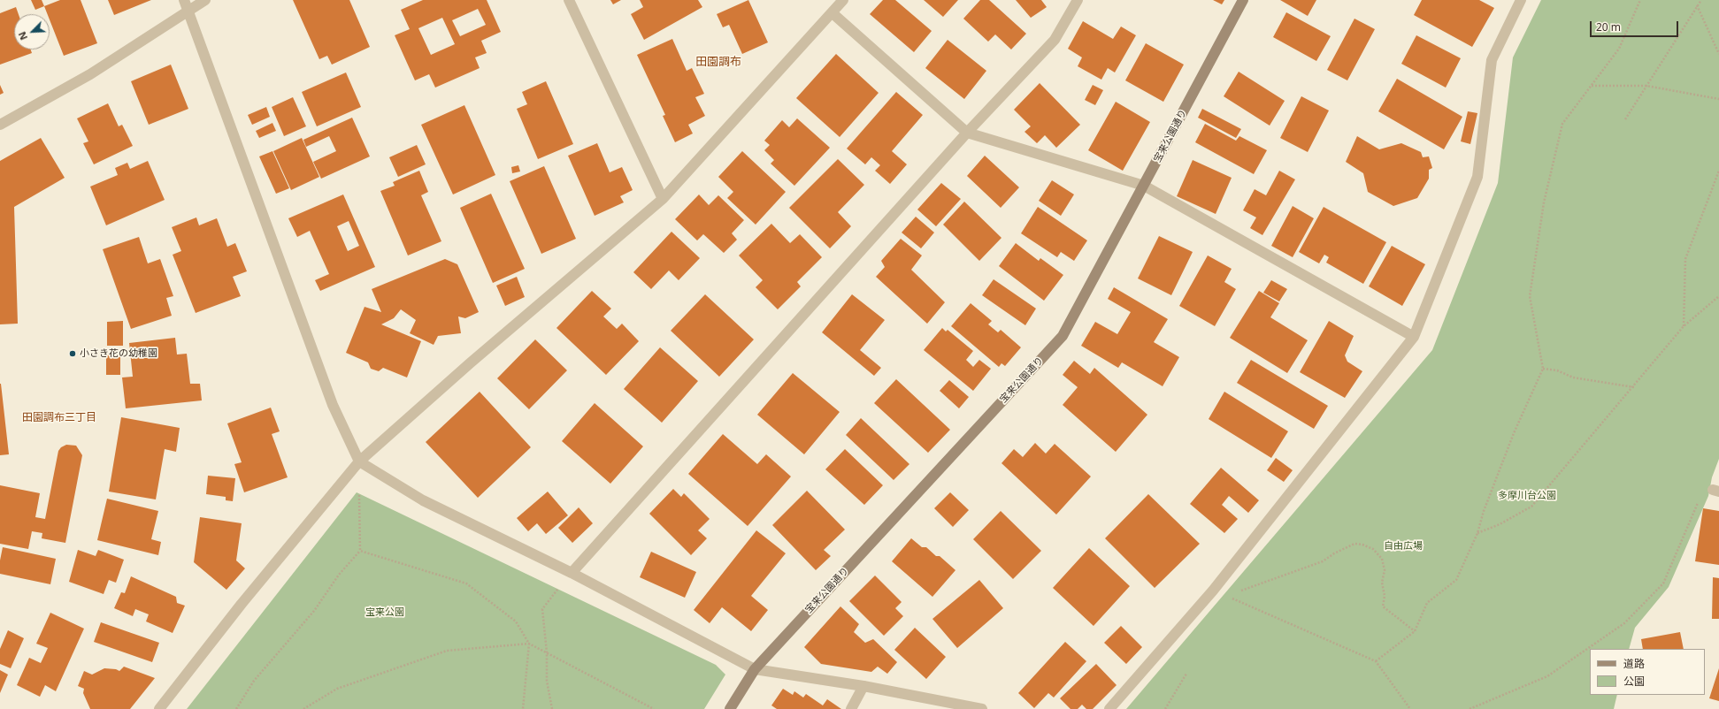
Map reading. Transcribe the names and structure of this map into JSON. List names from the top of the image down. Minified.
{"streets":{"street":["宝来公園通り"]},"districts":["田園調布","田園調布三丁目"],"parks":["多摩川台公園","自由広場","宝来公園"],"places":["小さき花の幼稚園"],"legend":["道路","公園"],"scale_bar":"20 m","north":"bottom left"}
